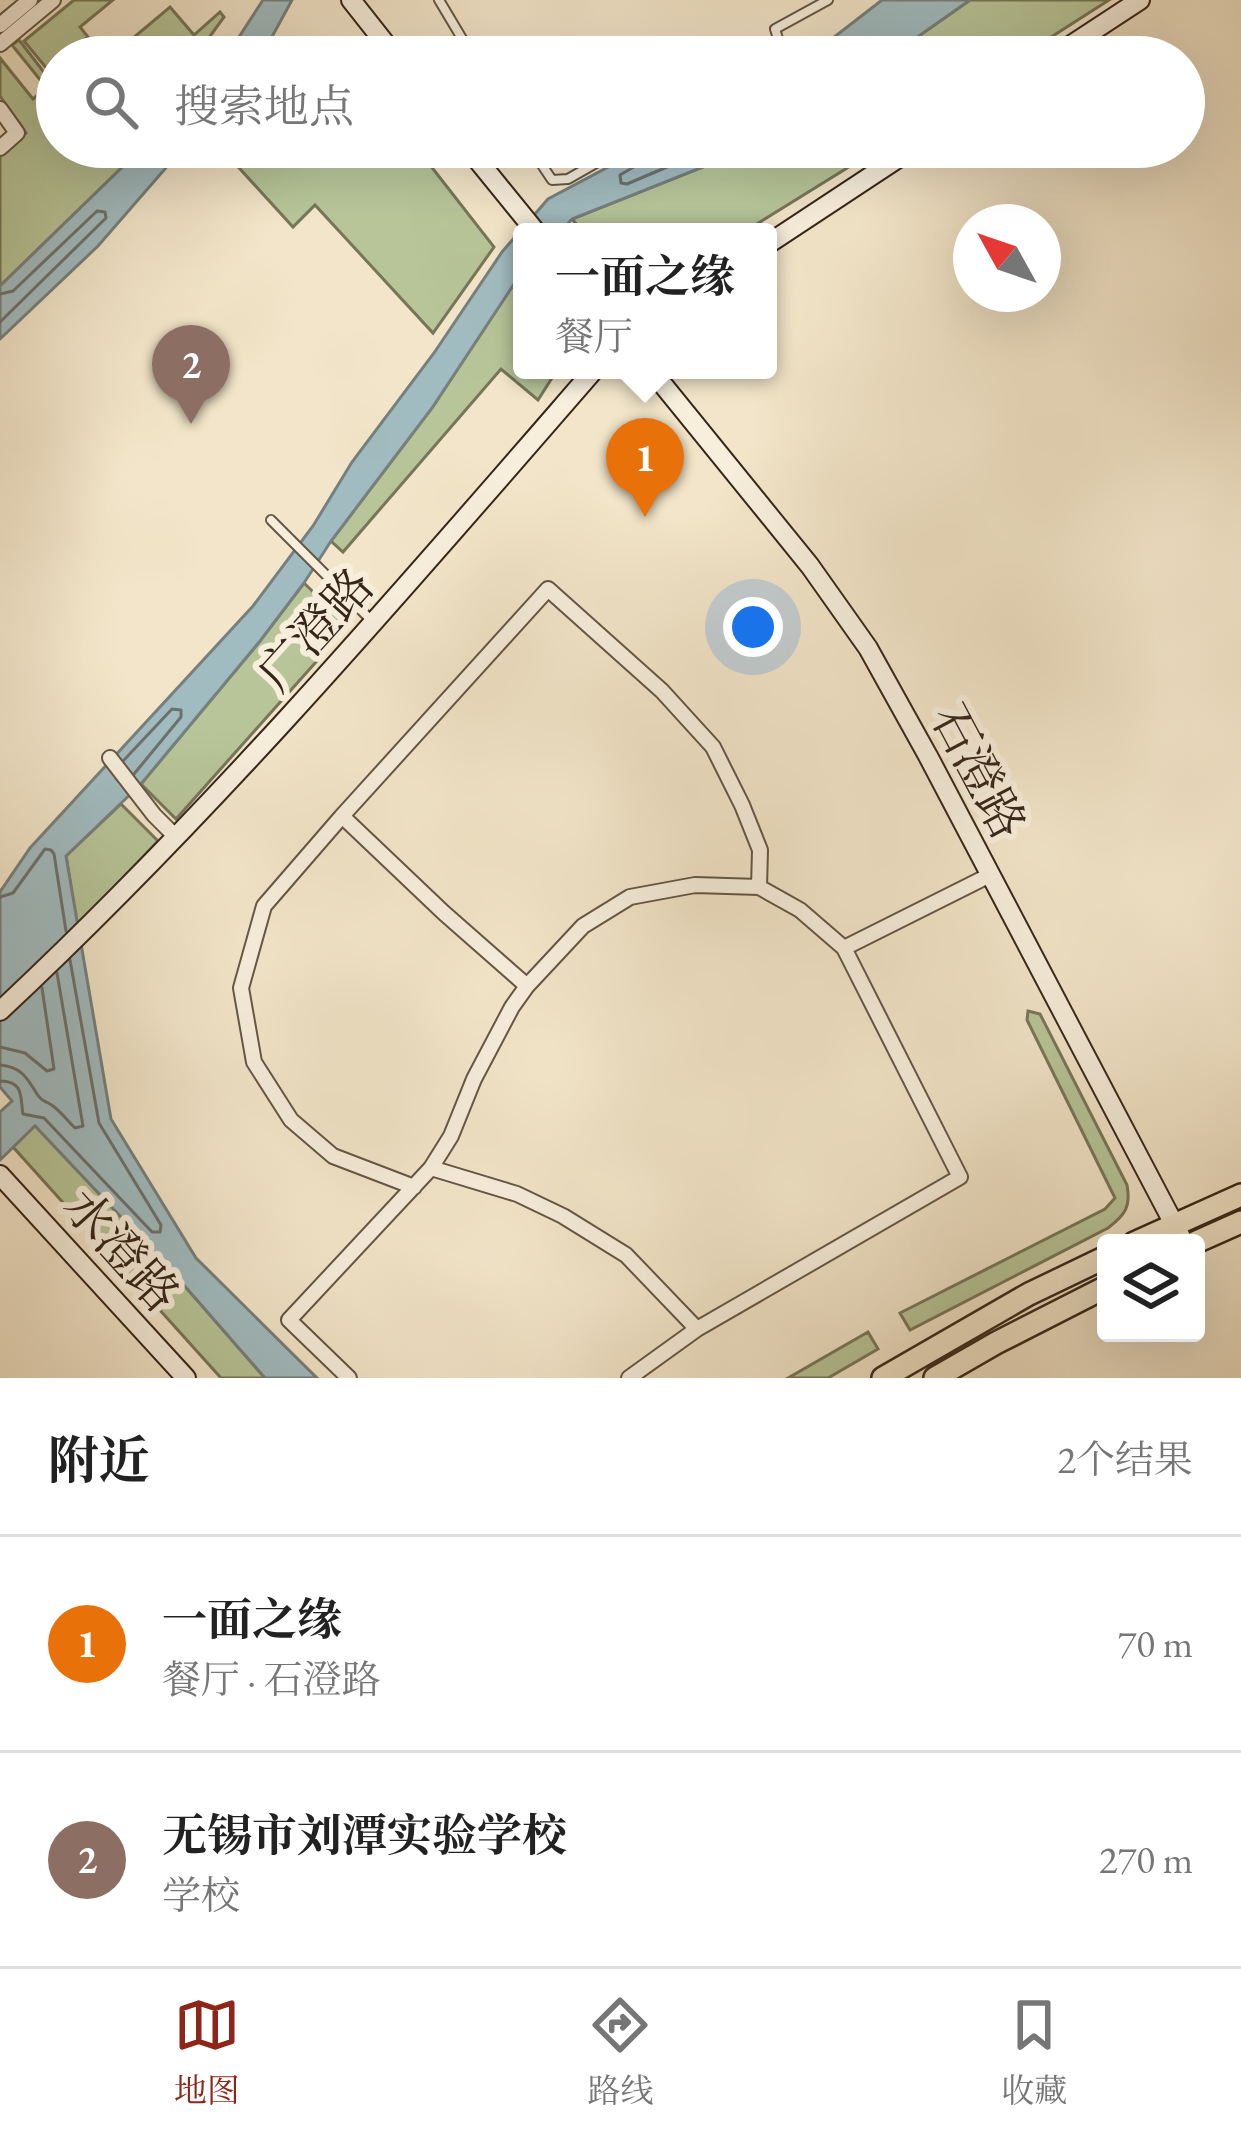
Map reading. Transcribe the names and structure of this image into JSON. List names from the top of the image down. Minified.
{"streets":{"street":["广澄路","石澄路","水澄路"]},"north":"top left","page":{"search":"搜索地点","popup":["一面之缘","餐厅"],"pins":["2","1"],"heading":["附近","2个结果"],"list":[{"mark":"1","name":"一面之缘","note":"餐厅 · 石澄路","value":"70 m"},{"mark":"2","name":"无锡市刘潭实验学校","note":"学校","value":"270 m"}],"nav":["地图","路线","收藏"]}}
